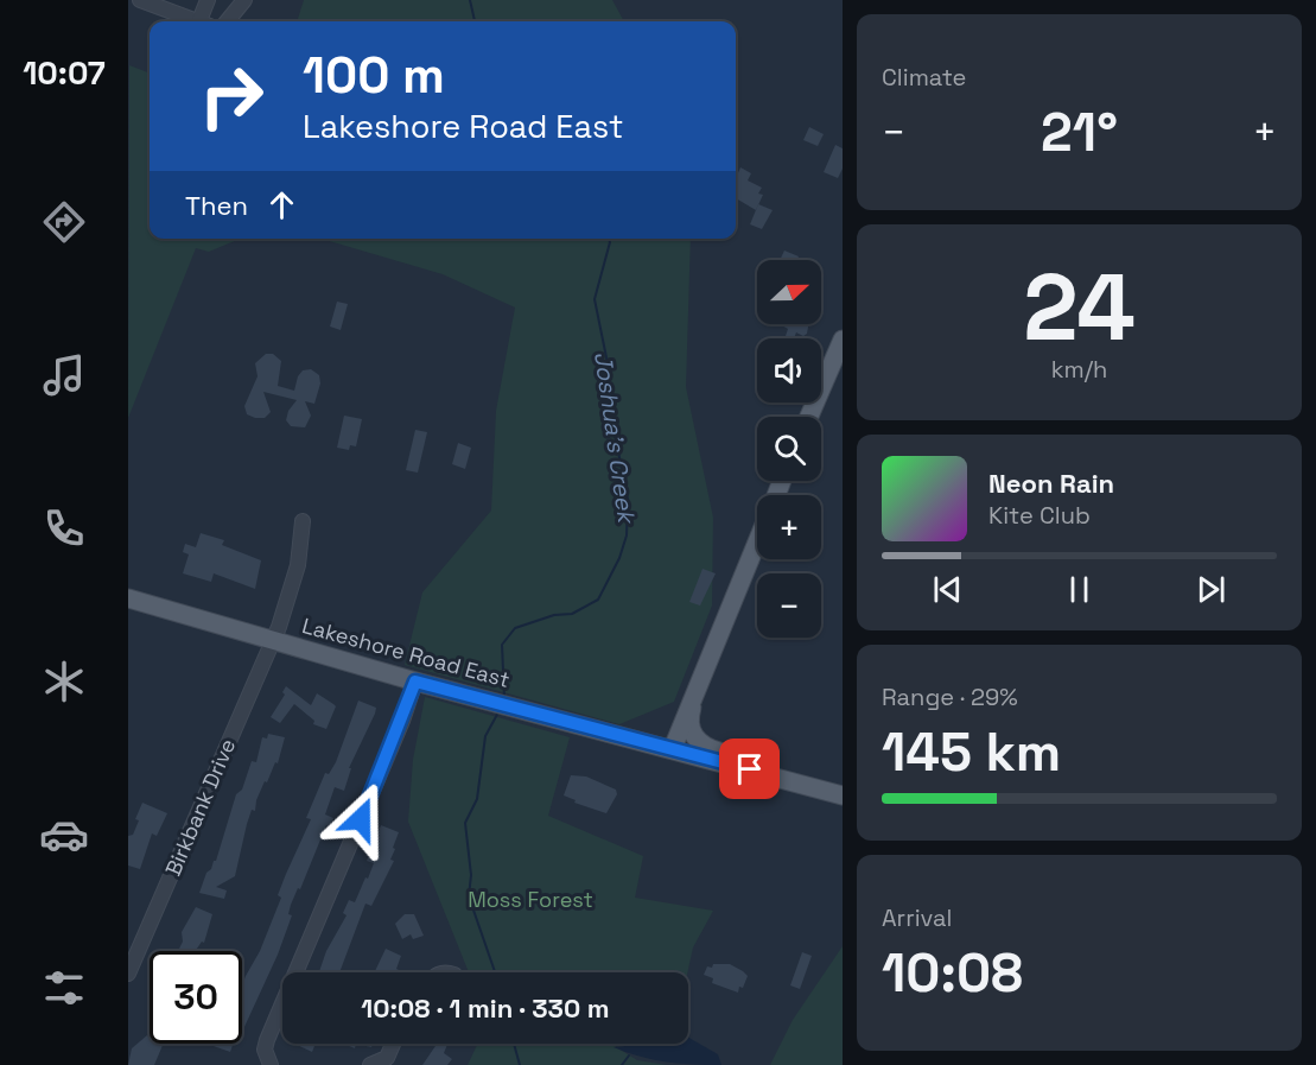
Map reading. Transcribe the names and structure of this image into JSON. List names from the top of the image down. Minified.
{"streets":{"main road":["Lakeshore Road East"],"street":["Birkbank Drive"]},"crossings":[["Lakeshore Road East","Birkbank Drive"]],"water":["Joshua's Creek"],"parks":["Moss Forest"],"north":"right","page":{"tabs":"10:07","tile":["Climate",["24","km/h"],["Range · 29%","145 km"],["Arrival","10:08"]],"turn":["100 m","Lakeshore Road East"],"heat":["−","21°","+"],"then":"Then","map_buttons":["+","−"],"song":["Neon Rain","Kite Club"],"limit":"30","trip":"10:08 · 1 min · 330 m"}}
